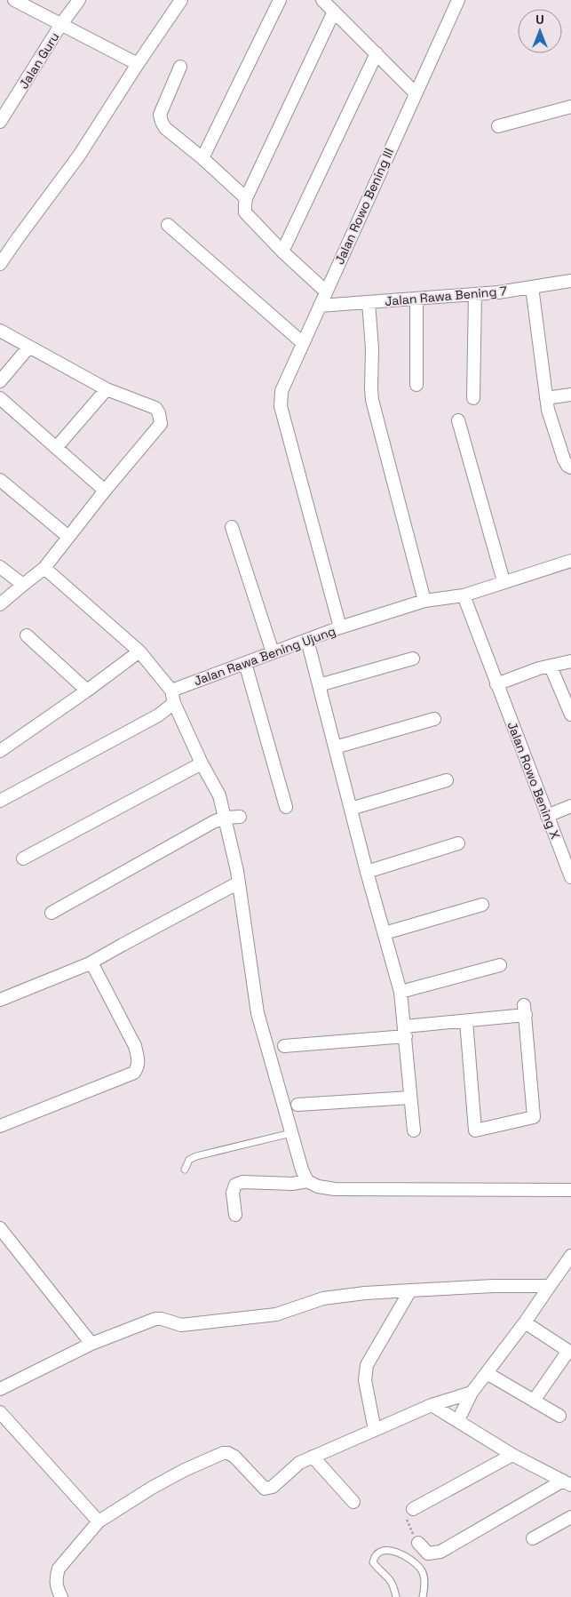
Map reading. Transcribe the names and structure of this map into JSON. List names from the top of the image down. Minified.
{"streets":{"street":["Jalan Guru","Jalan Rowo Bening lll","Jalan Rawa Bening 7","Jalan Rawa Bening Ujung","Jalan Rowo Bening X"]},"crossings":[["Jalan Rowo Bening lll","Jalan Rawa Bening 7"],["Jalan Rowo Bening lll","Jalan Rawa Bening Ujung"],["Jalan Rawa Bening Ujung","Jalan Rowo Bening X"]],"north":"top"}
